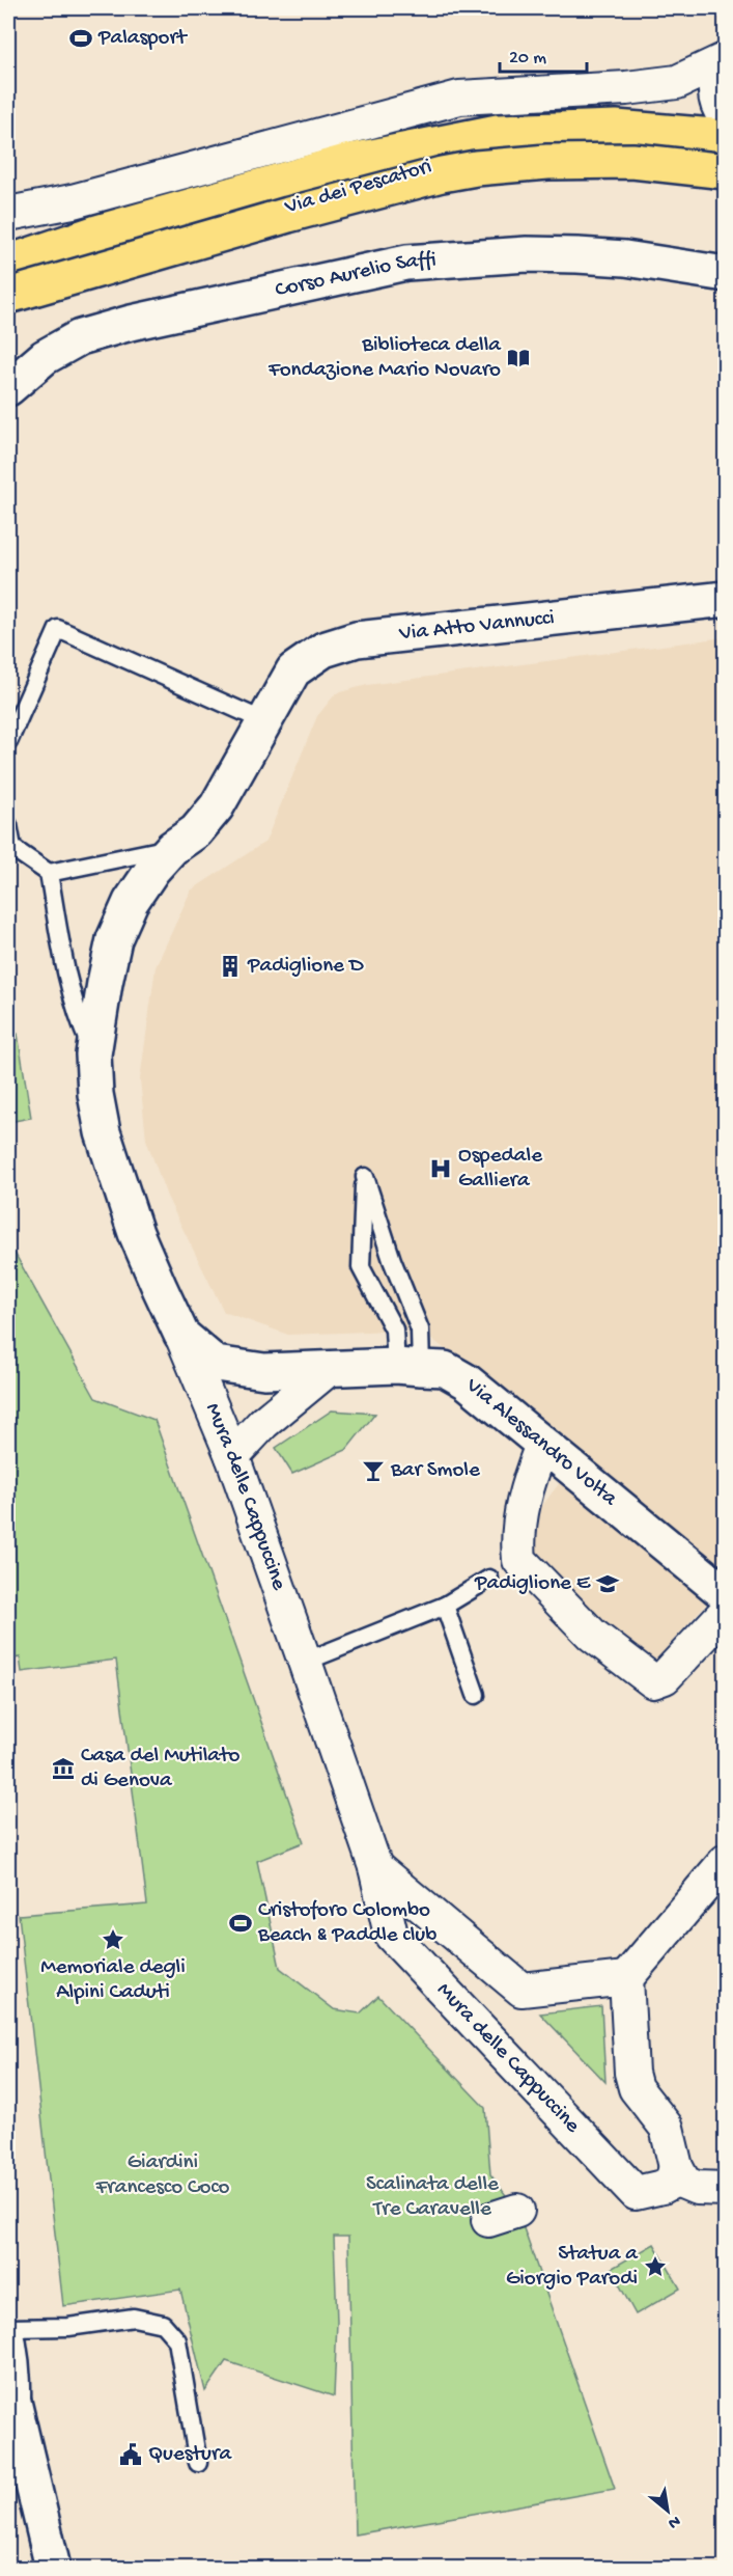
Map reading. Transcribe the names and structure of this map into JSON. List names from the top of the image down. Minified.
{"streets":{"street":["Via dei Pescatori","Corso Aurelio Saffi","Via Atto Vannucci","Via Alessandro Volta","Mura delle Cappuccine"]},"crossings":[["Via Atto Vannucci","Mura delle Cappuccine"],["Via Alessandro Volta","Mura delle Cappuccine"]],"parks":["Giardini Francesco Coco","Scalinata delle Tre Caravelle"],"places":{"sports":["Palasport","Cristoforo Colombo Beach & Paddle club"],"library":["Biblioteca della Fondazione Mario Novaro"],"building":["Padiglione D"],"hospital":["Ospedale Galliera"],"bar":["Bar Smole"],"school or university":["Padiglione E"],"museum":["Casa del Mutilato di Genova"],"place":["Memoriale degli Alpini Caduti","Statua a Giorgio Parodi"],"public building":["Questura"]},"scale_bar":"20 m","north":"bottom right"}
